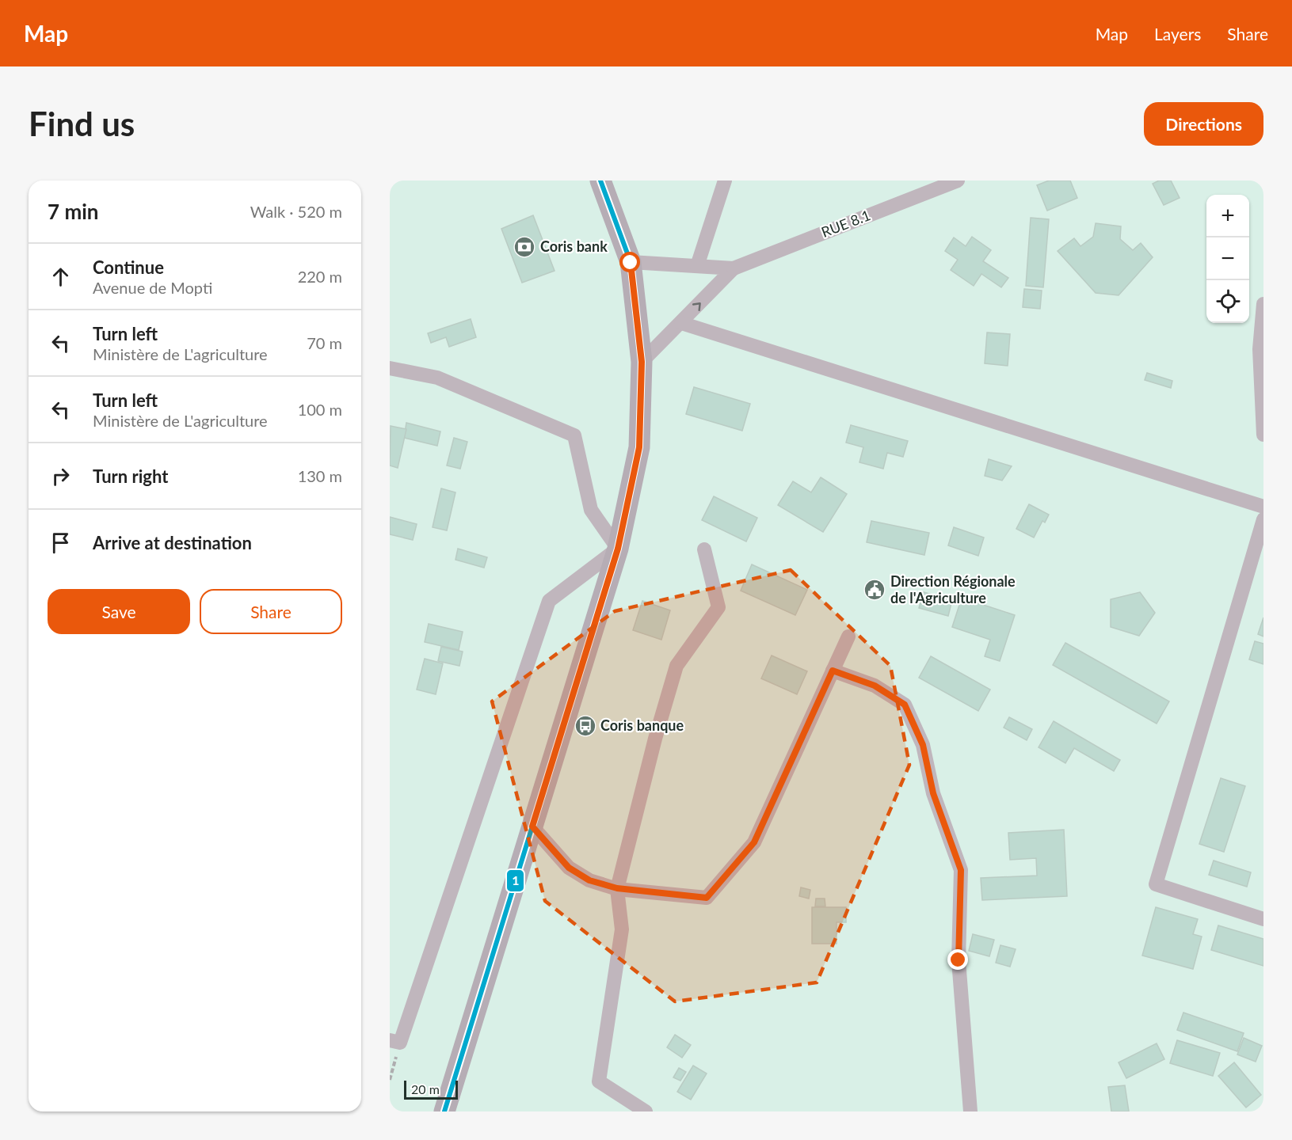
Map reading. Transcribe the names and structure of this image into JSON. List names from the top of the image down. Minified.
{"streets":{"street":["RUE 8.1"]},"places":{"bank":["Coris bank"],"public building":["Direction Régionale de l'Agriculture"],"bus stop":["Coris banque"]},"lines":["transit line 1"],"scale_bar":"20 m","page":{"header":"Map","nav":["Map","Layers","Share"],"buttons":["Directions",["Save","Share"]],"title":"Find us","heading":["7 min","Walk · 520 m"],"map_buttons":["+","−"],"list":[["Continue","Avenue de Mopti","220 m"],["Turn left","Ministère de L'agriculture","70 m"],["Turn left","Ministère de L'agriculture","100 m"],["Turn right","130 m"],"Arrive at destination"],"scale":"20 m"}}
